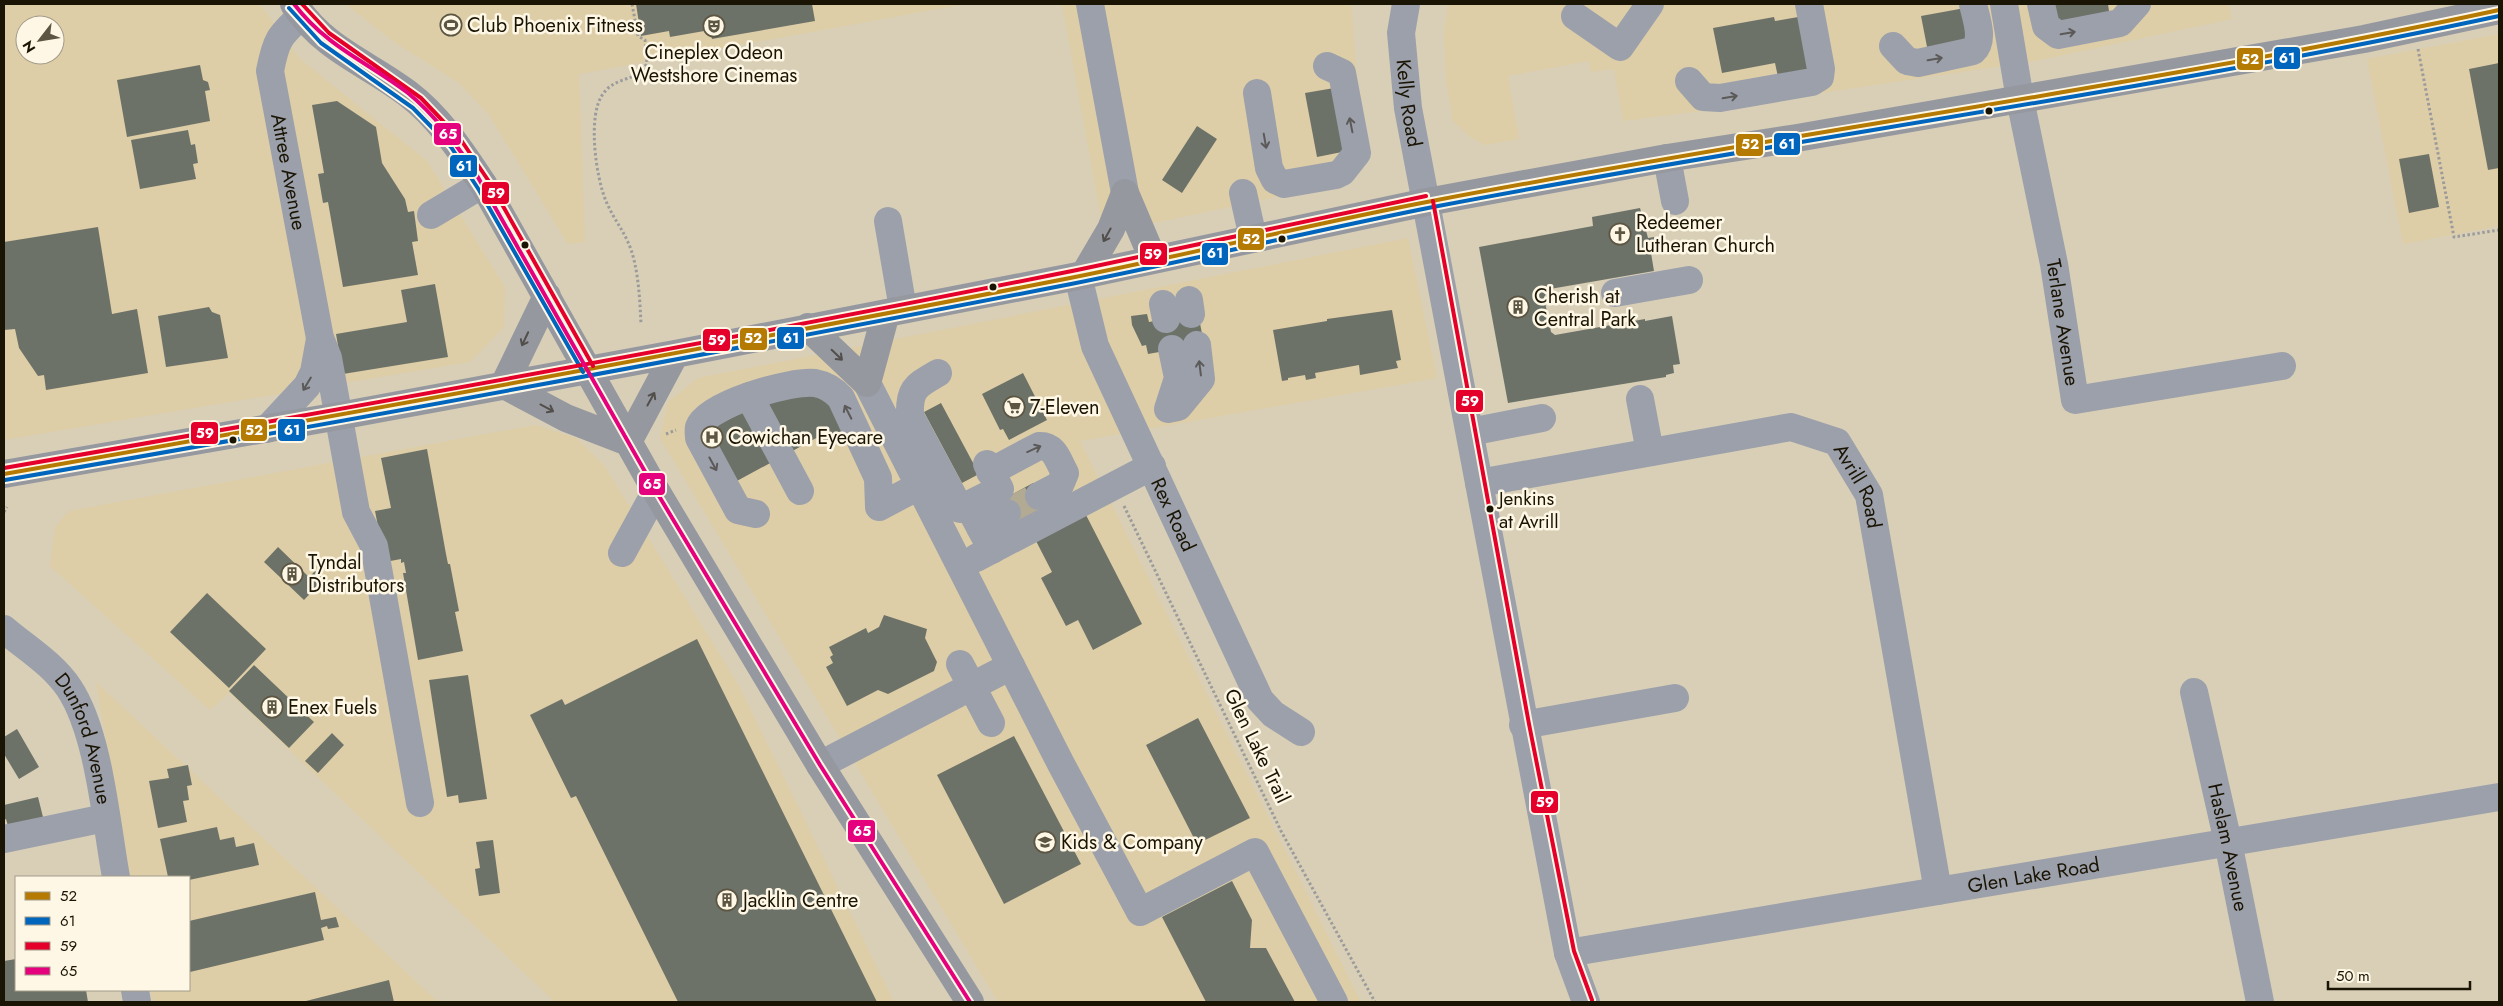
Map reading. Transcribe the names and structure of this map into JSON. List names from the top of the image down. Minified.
{"streets":{"street":["Kelly Road","Attree Avenue","Terlane Avenue","Avrill Road","Rex Road","Dunford Avenue","Haslam Avenue","Glen Lake Road"],"path":["Glen Lake Trail"]},"crossings":[["Kelly Road","Avrill Road"],["Kelly Road","Glen Lake Road"],["Avrill Road","Glen Lake Road"],["Haslam Avenue","Glen Lake Road"]],"places":{"sports":["Club Phoenix Fitness"],"theatre":["Cineplex Odeon Westshore Cinemas"],"church":["Redeemer Lutheran Church"],"building":["Cherish at Central Park","Tyndal Distributors","Enex Fuels","Jacklin Centre"],"supermarket":["7-Eleven"],"hospital":["Cowichan Eyecare"],"other":["Jenkins at Avrill"],"school or university":["Kids & Company"]},"lines":["transit line 59","transit line 65","transit line 61","transit line 52"],"legend":["52","61","59","65"],"scale_bar":"50 m","north":"bottom left"}
